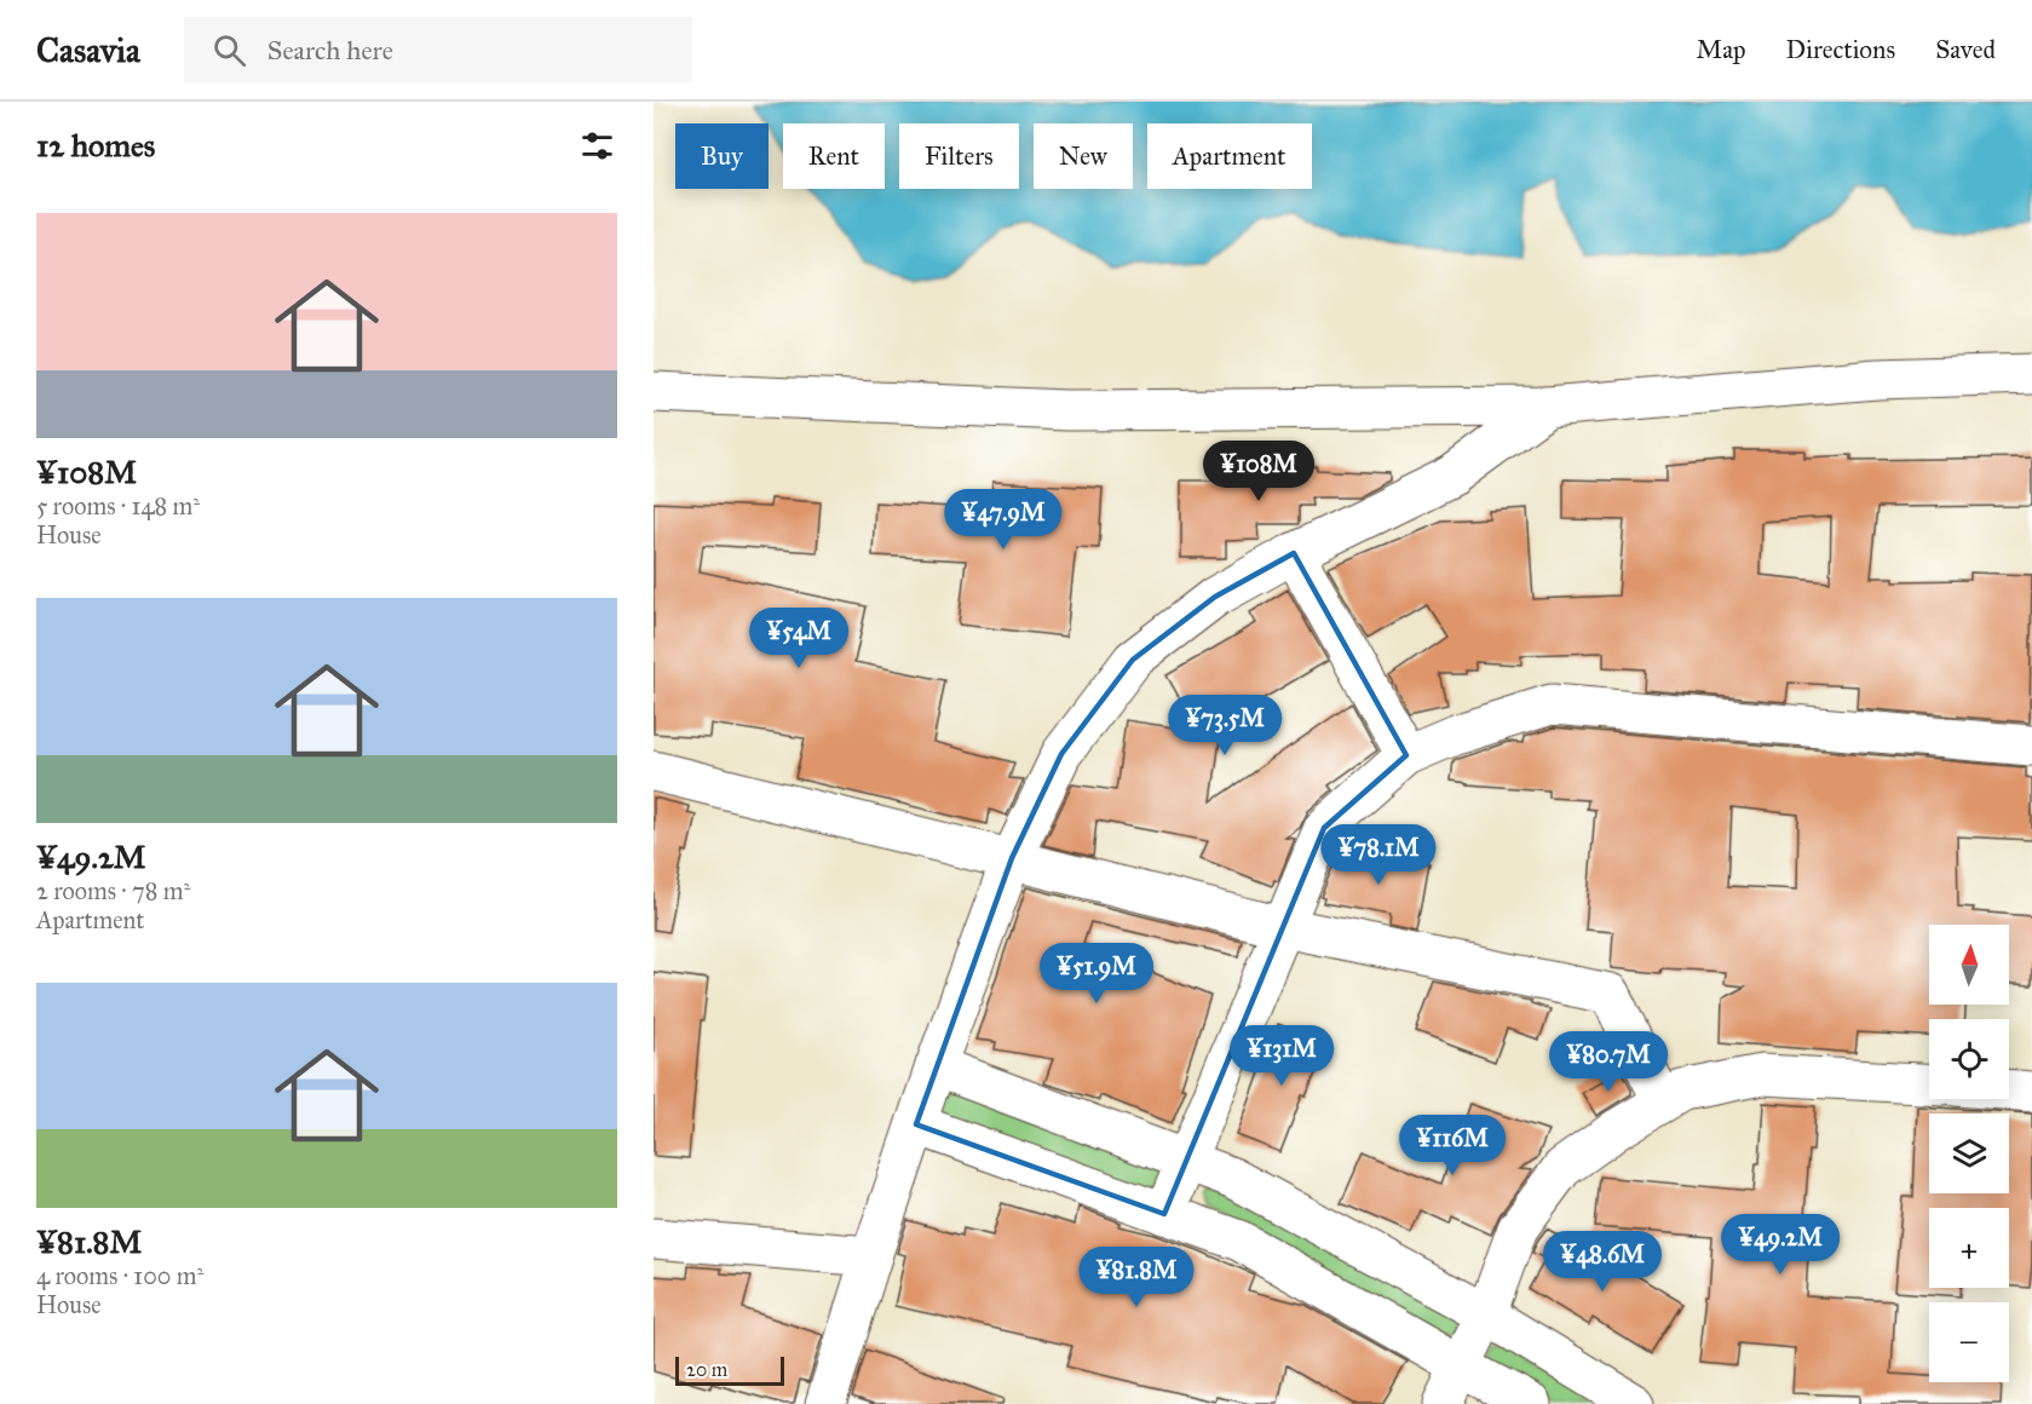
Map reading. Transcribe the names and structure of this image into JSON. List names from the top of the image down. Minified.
{"scale_bar":"20 m","north":"top","page":{"header":"Casavia","search":"Search here","nav":["Map","Directions","Saved"],"heading":"12 homes","chip":["Buy","Rent","Filters","New","Apartment"],"list":[{"name":"¥108M","note":"5 rooms · 148 m² · House"},{"name":"¥49.2M","note":"2 rooms · 78 m² · Apartment"},{"name":"¥81.8M","note":"4 rooms · 100 m² · House"}],"price":["¥108M","¥47.9M","¥54M","¥73.5M","¥78.1M","¥51.9M","¥131M","¥80.7M","¥116M","¥49.2M","¥48.6M","¥81.8M"],"map_buttons":["+","−"],"scale":"20 m"}}
